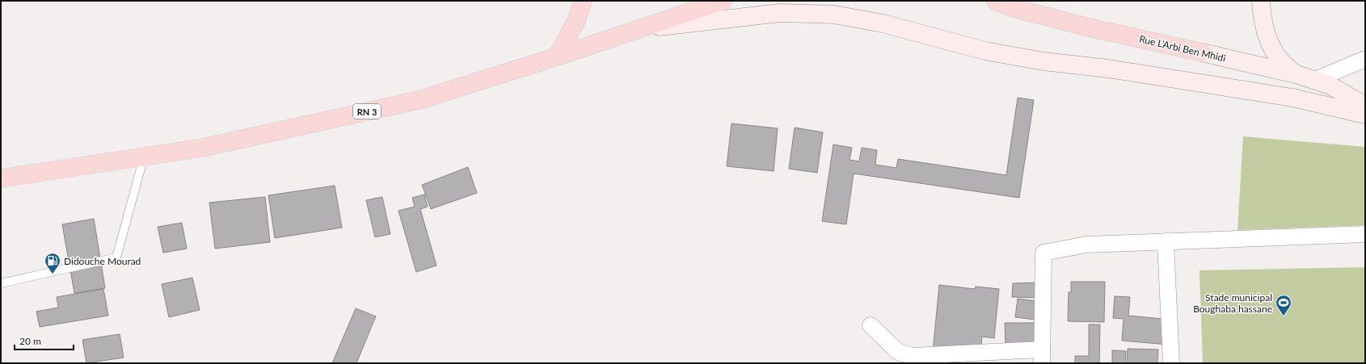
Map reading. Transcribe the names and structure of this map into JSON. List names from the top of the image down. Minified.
{"streets":{"main road":["Rue L'Arbi Ben Mhidi","RN 3"]},"places":{"fuel station":["Didouche Mourad"],"sports":["Stade municipal Boughaba hassane"]},"scale_bar":"20 m"}
